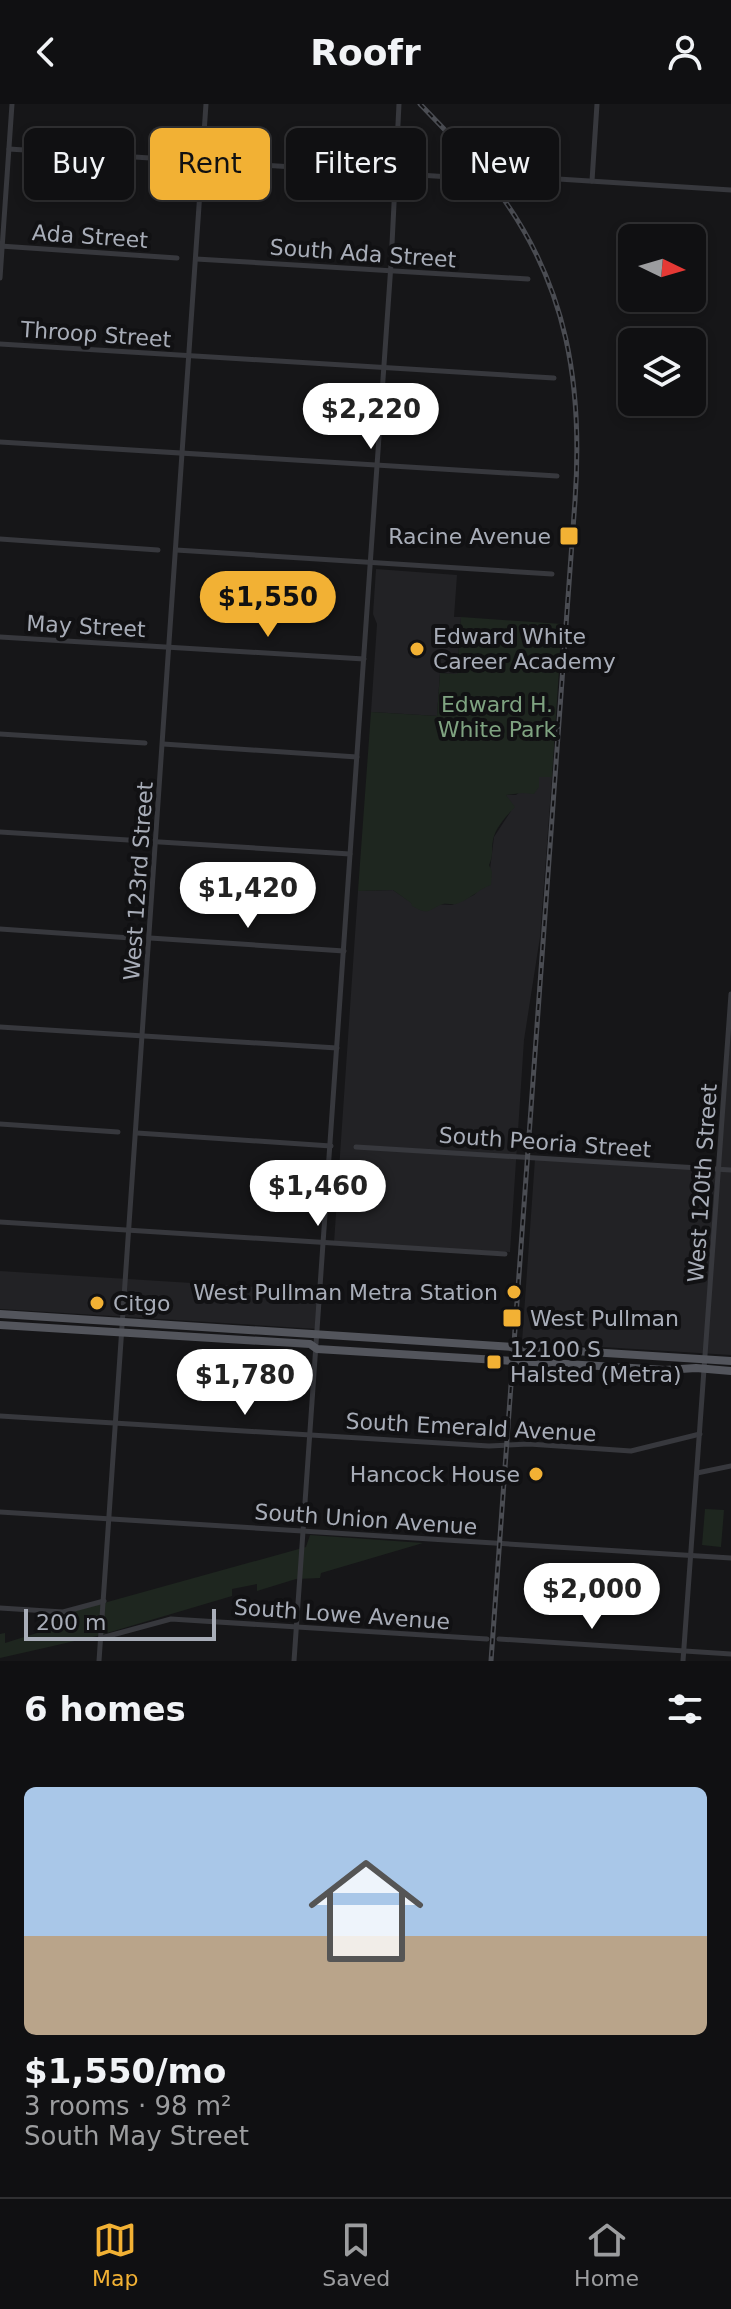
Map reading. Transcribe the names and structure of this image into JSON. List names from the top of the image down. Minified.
{"streets":{"street":["Ada Street","South Ada Street","Throop Street","May Street","West 123rd Street","South Peoria Street","West 120th Street","South Emerald Avenue","South Union Avenue","South Lowe Avenue"]},"crossings":[["South Ada Street","West 123rd Street"],["Throop Street","West 123rd Street"],["May Street","West 123rd Street"],["West 123rd Street","South Emerald Avenue"],["West 123rd Street","South Union Avenue"],["West 123rd Street","South Lowe Avenue"],["South Peoria Street","West 120th Street"],["West 120th Street","South Emerald Avenue"],["West 120th Street","South Union Avenue"]],"parks":["Edward H. White Park"],"places":{"transit":["Racine Avenue","West Pullman","12100 S Halsted (Metra)"],"other":["Edward White Career Academy","West Pullman Metra Station","Citgo","Hancock House"]},"scale_bar":"200 m","north":"right","page":{"header":"Roofr","chip":["Buy","Rent","Filters","New"],"price":["$2,220","$1,550","$1,420","$1,460","$1,780","$2,000"],"scale":"200 m","heading":"6 homes","list":[{"name":"$1,550/mo","note":"3 rooms · 98 m² · South May Street"}],"tabs":["Map","Saved","Home"]}}
